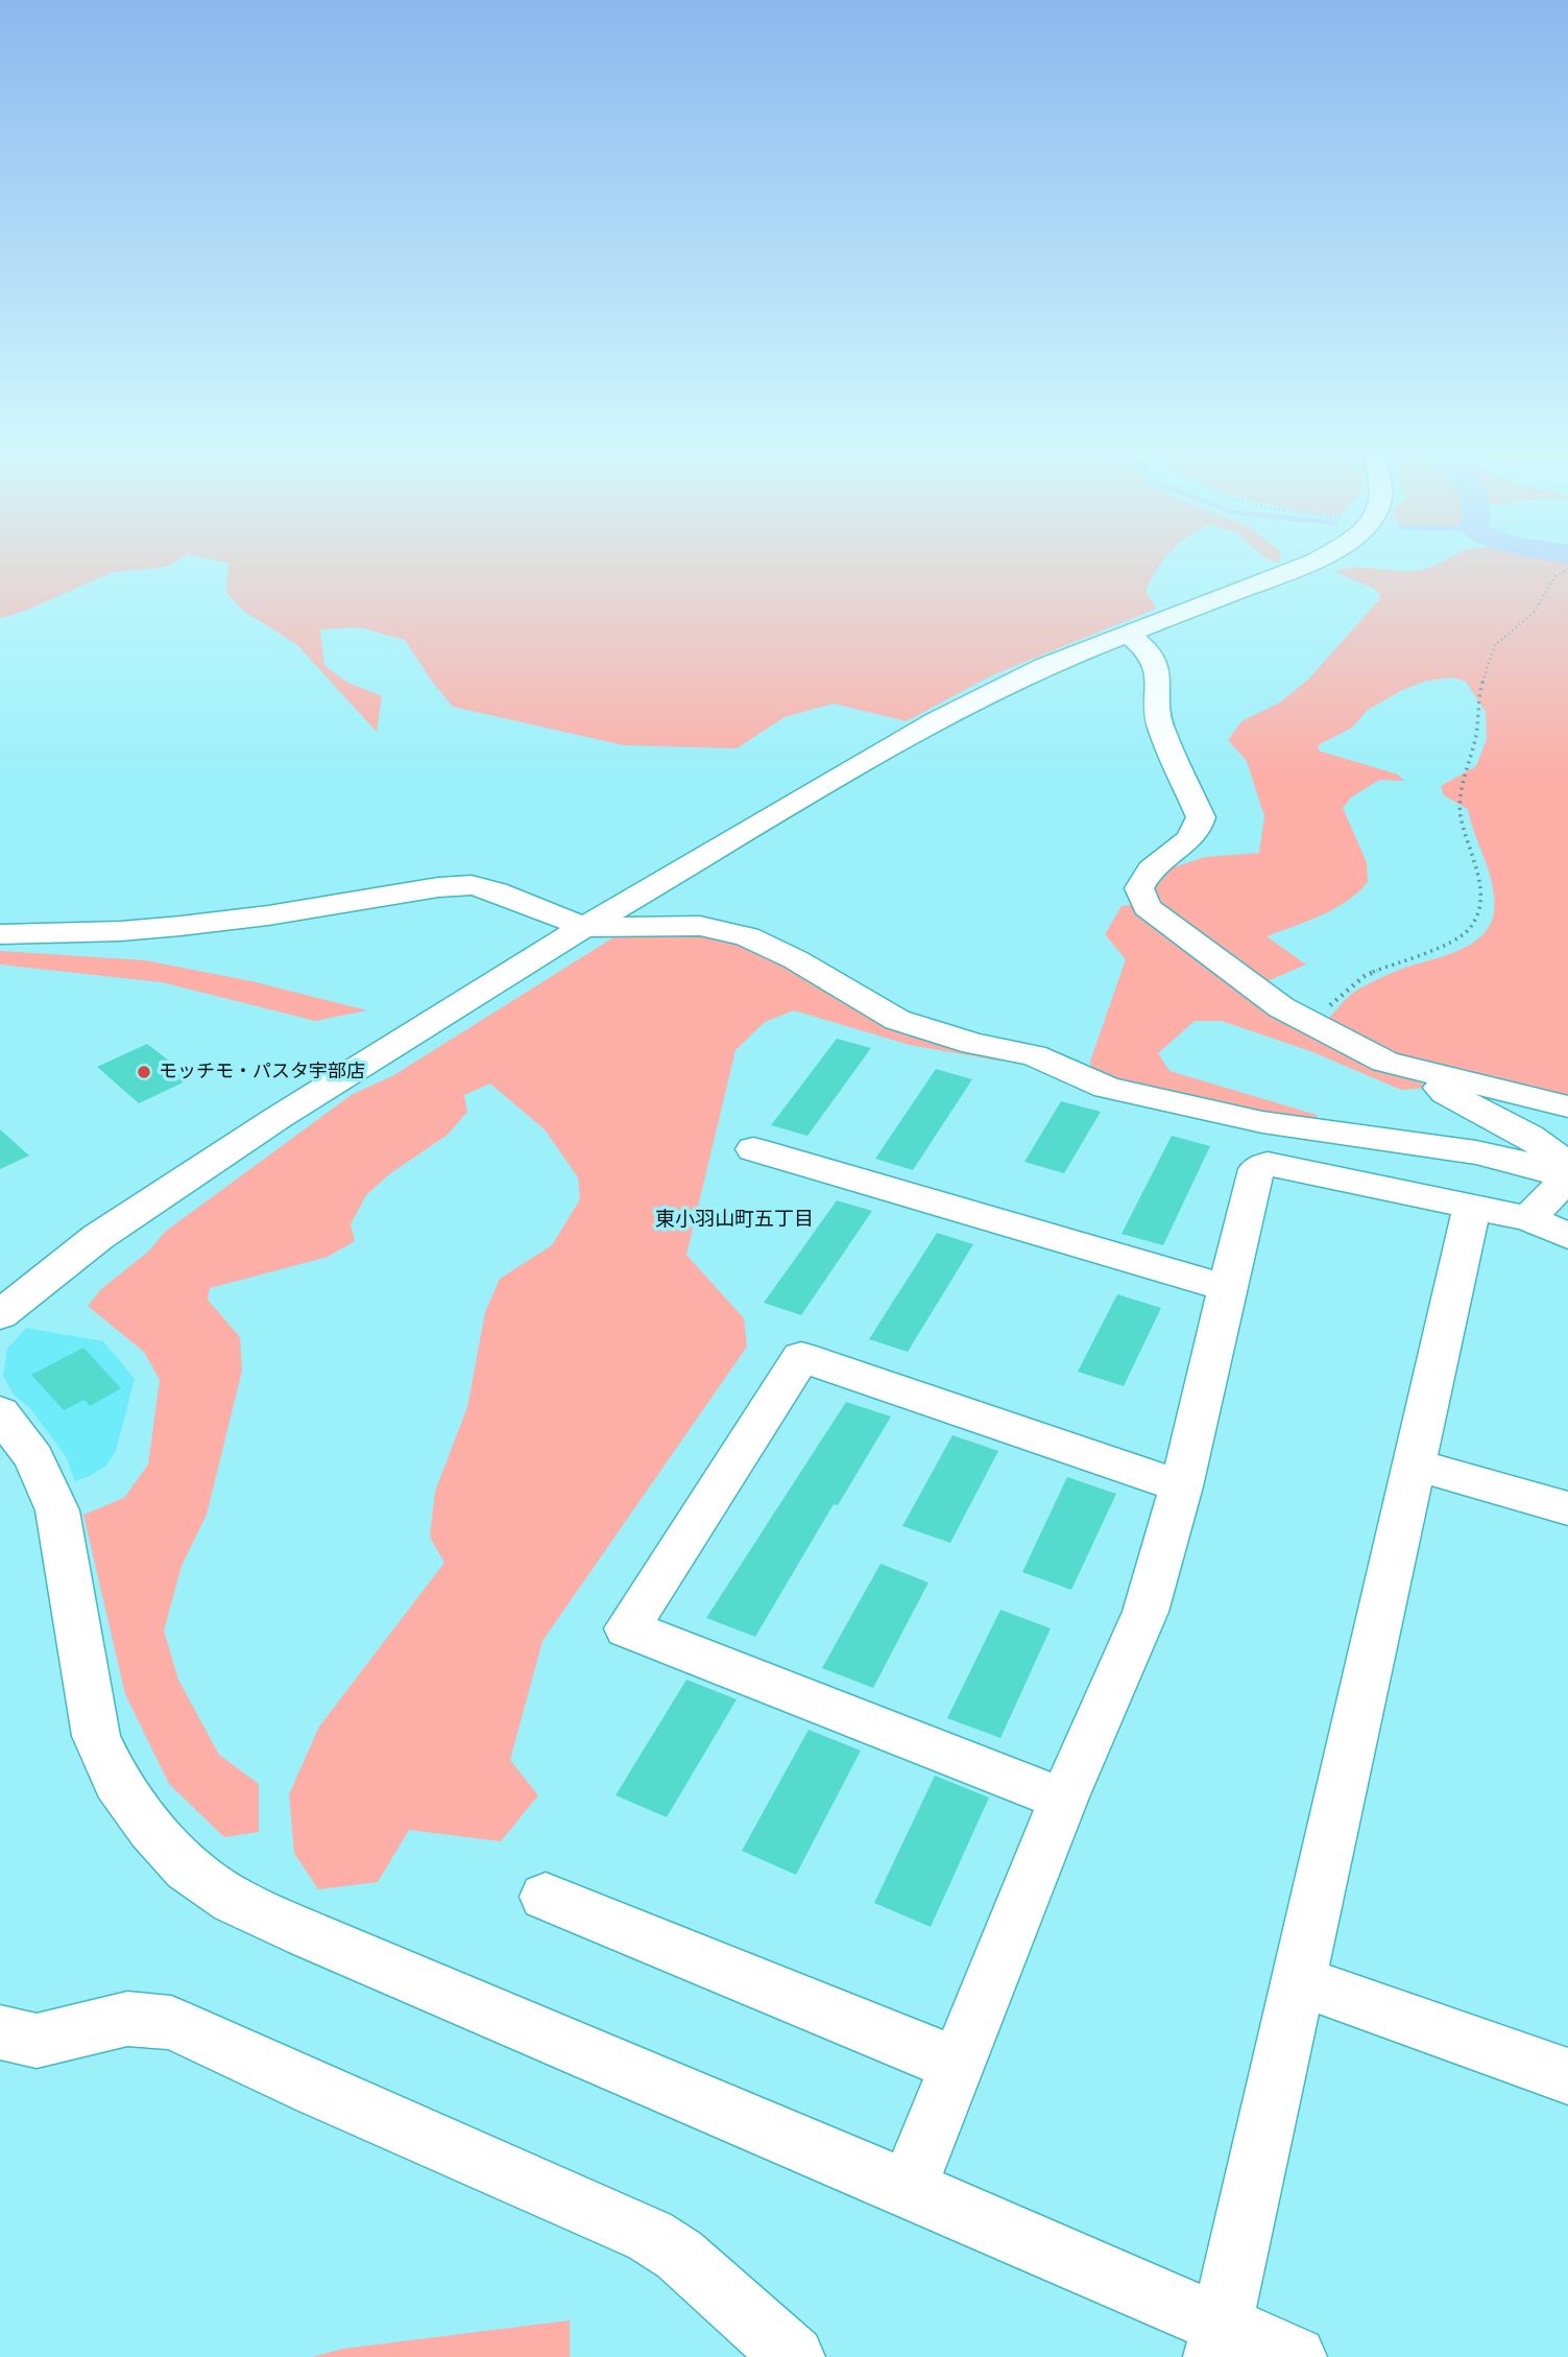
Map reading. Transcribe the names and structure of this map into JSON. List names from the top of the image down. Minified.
{"districts":["東小羽山町五丁目"],"places":["モッチモ・パスタ宇部店"]}
